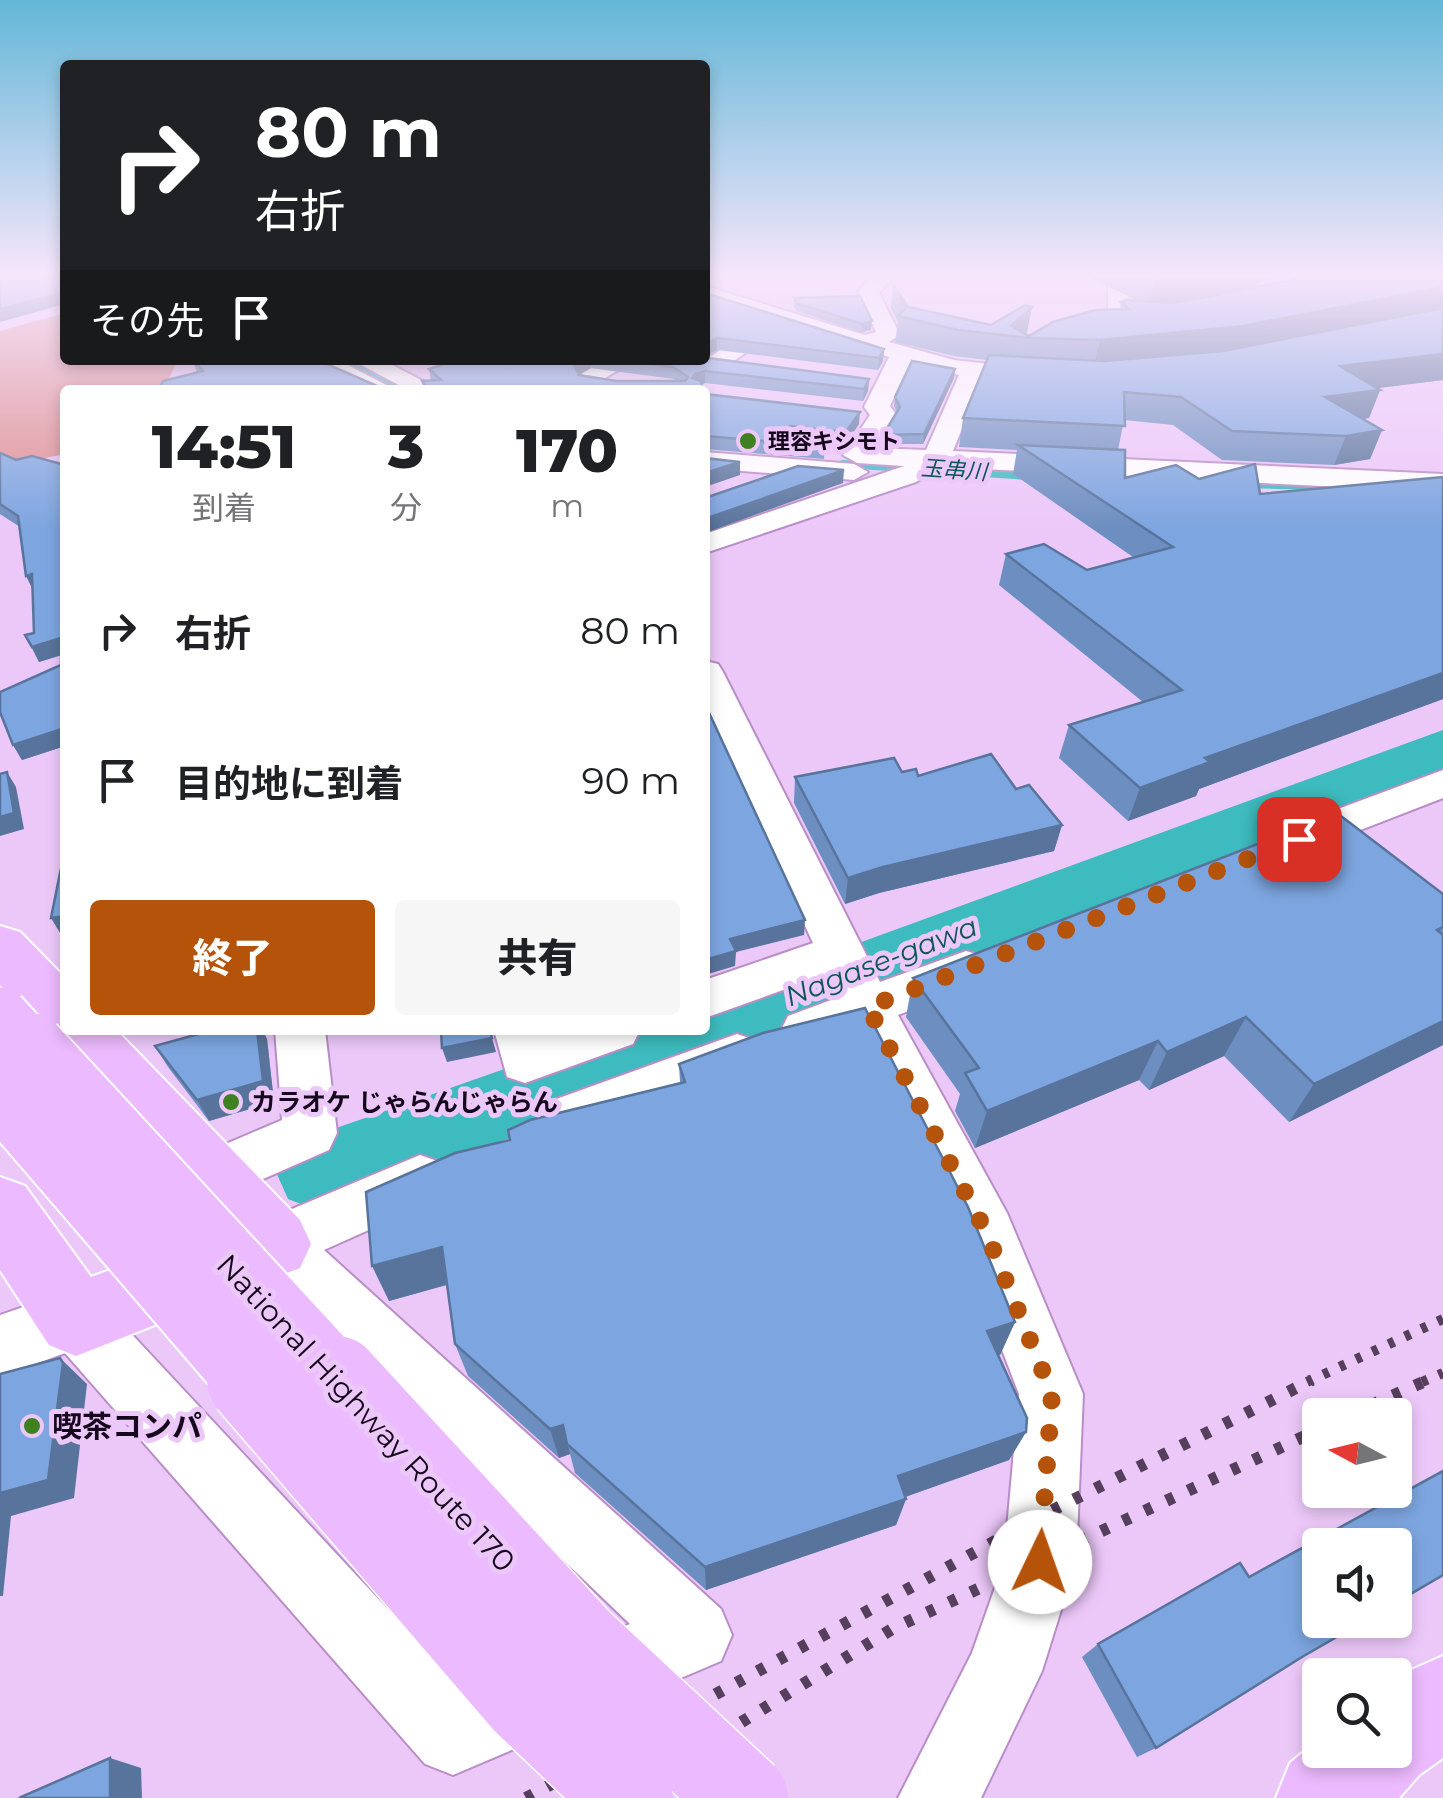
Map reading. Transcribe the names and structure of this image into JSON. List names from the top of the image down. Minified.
{"streets":{"highway":["National Highway Route 170"]},"water":["玉串川","Nagase-gawa"],"places":["理容キシモト","カラオケ じゃらんじゃらん","喫茶コンパ"],"north":"left","page":{"turn":["80 m","右折"],"then":"その先","eta":["14:51","到着","3","分","170","m"],"list":[{"name":"右折","value":"80 m"},{"name":"目的地に到着","value":"90 m"}],"buttons":["終了","共有"]}}
